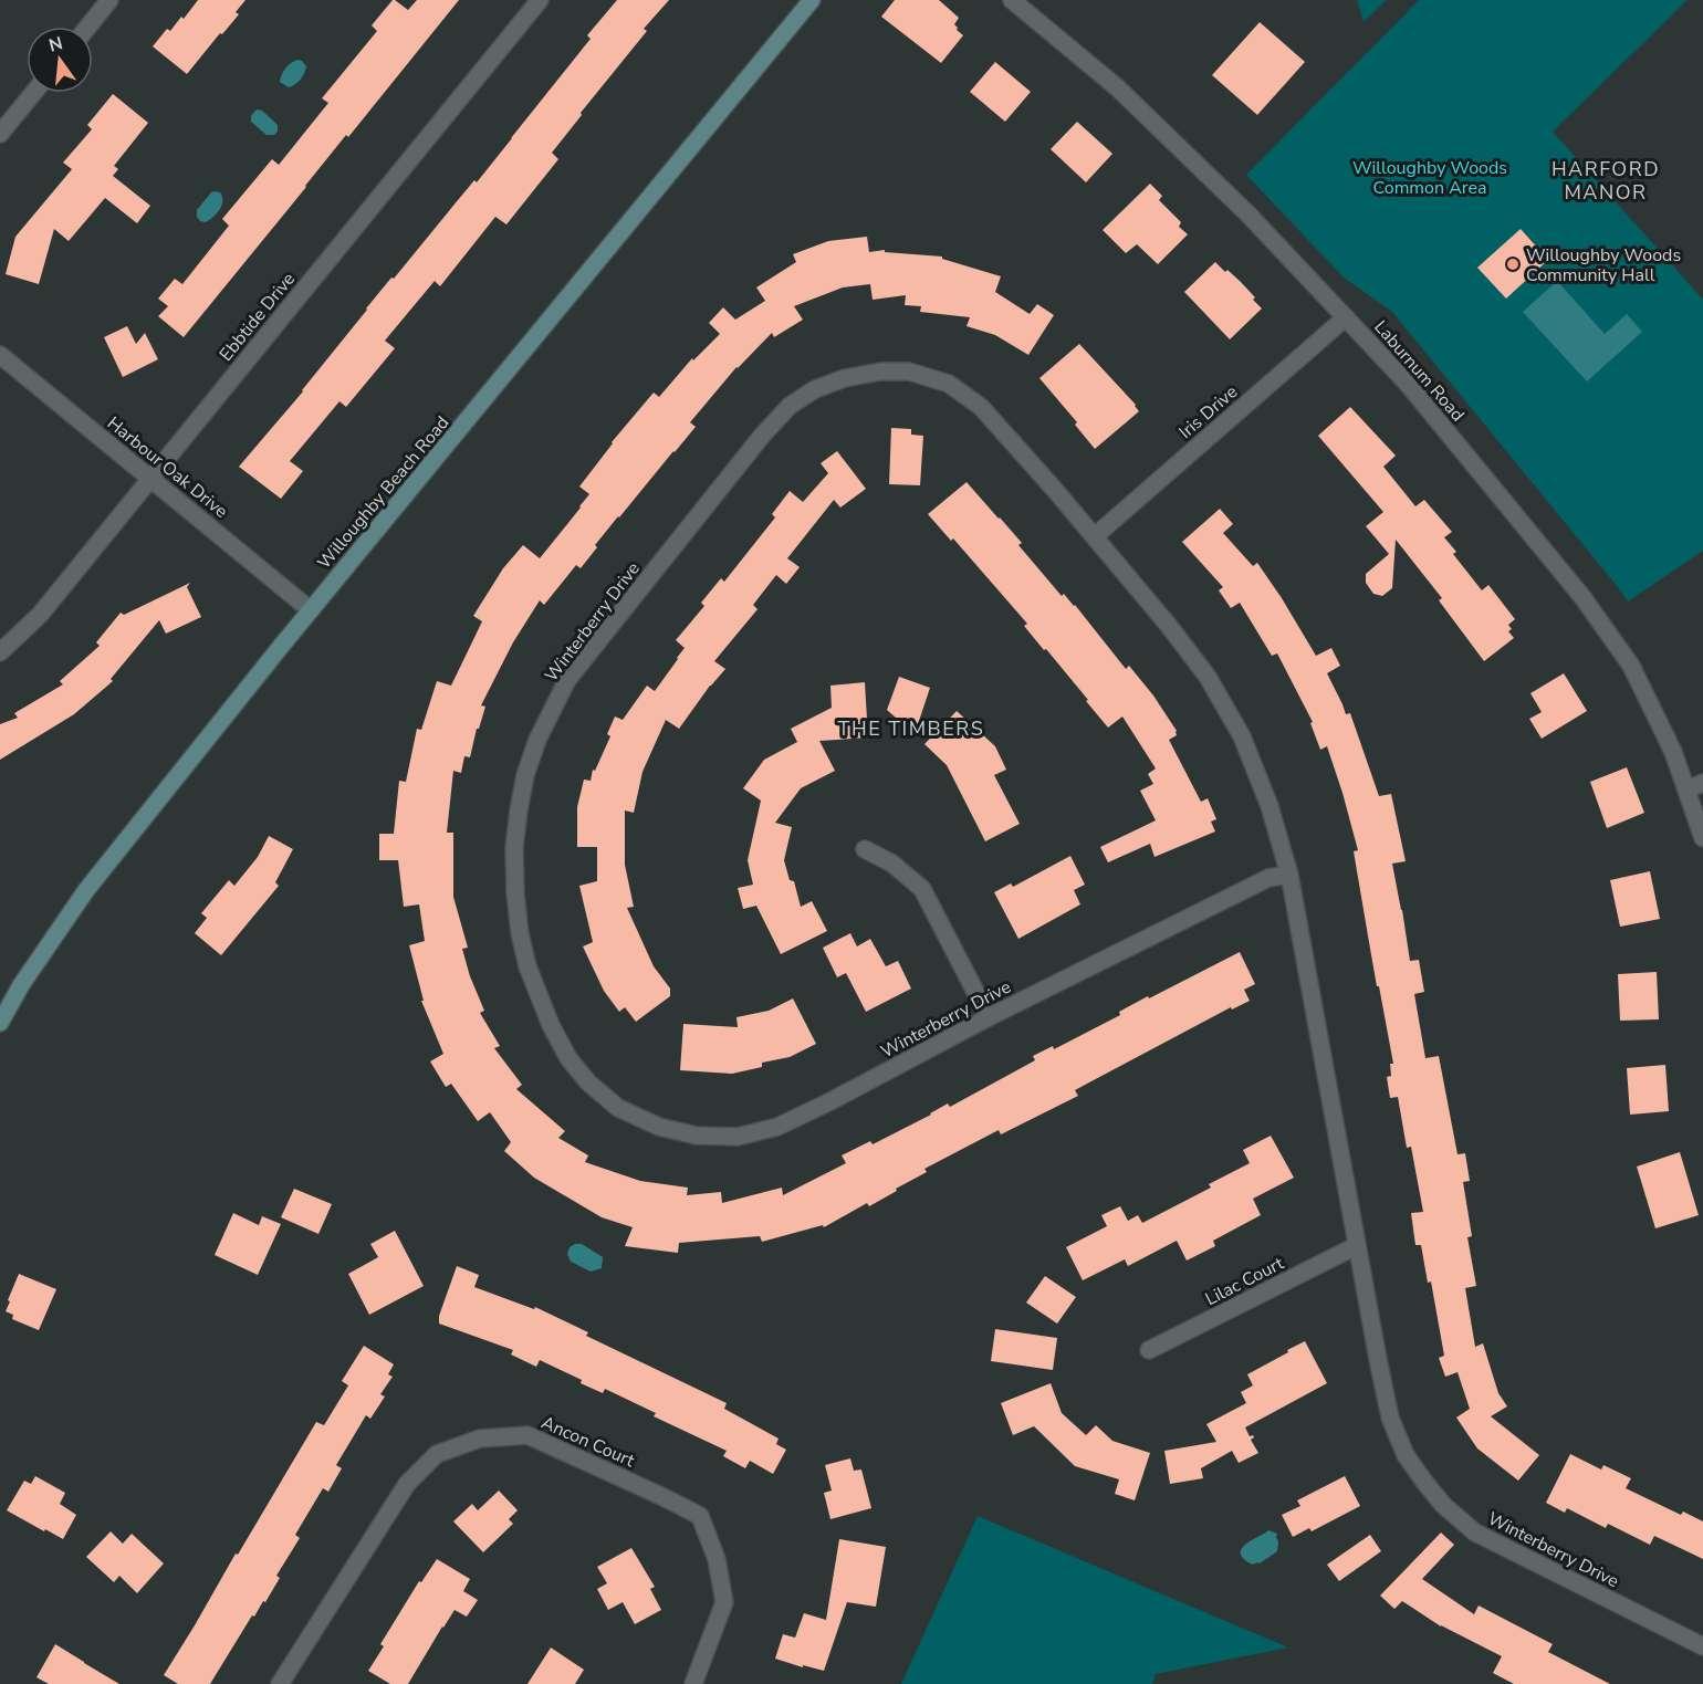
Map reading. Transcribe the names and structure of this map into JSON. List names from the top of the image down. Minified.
{"streets":{"street":["Ebbtide Drive","Laburnum Road","Iris Drive","Harbour Oak Drive","Willoughby Beach Road","Winterberry Drive","Lilac Court","Ancon Court"]},"crossings":[["Ebbtide Drive","Harbour Oak Drive"],["Laburnum Road","Iris Drive"],["Iris Drive","Winterberry Drive"],["Harbour Oak Drive","Willoughby Beach Road"],["Winterberry Drive","Lilac Court"]],"districts":["HARFORD MANOR","THE TIMBERS"],"parks":["Willoughby Woods Common Area"],"places":["Willoughby Woods Community Hall"],"north":"top"}
